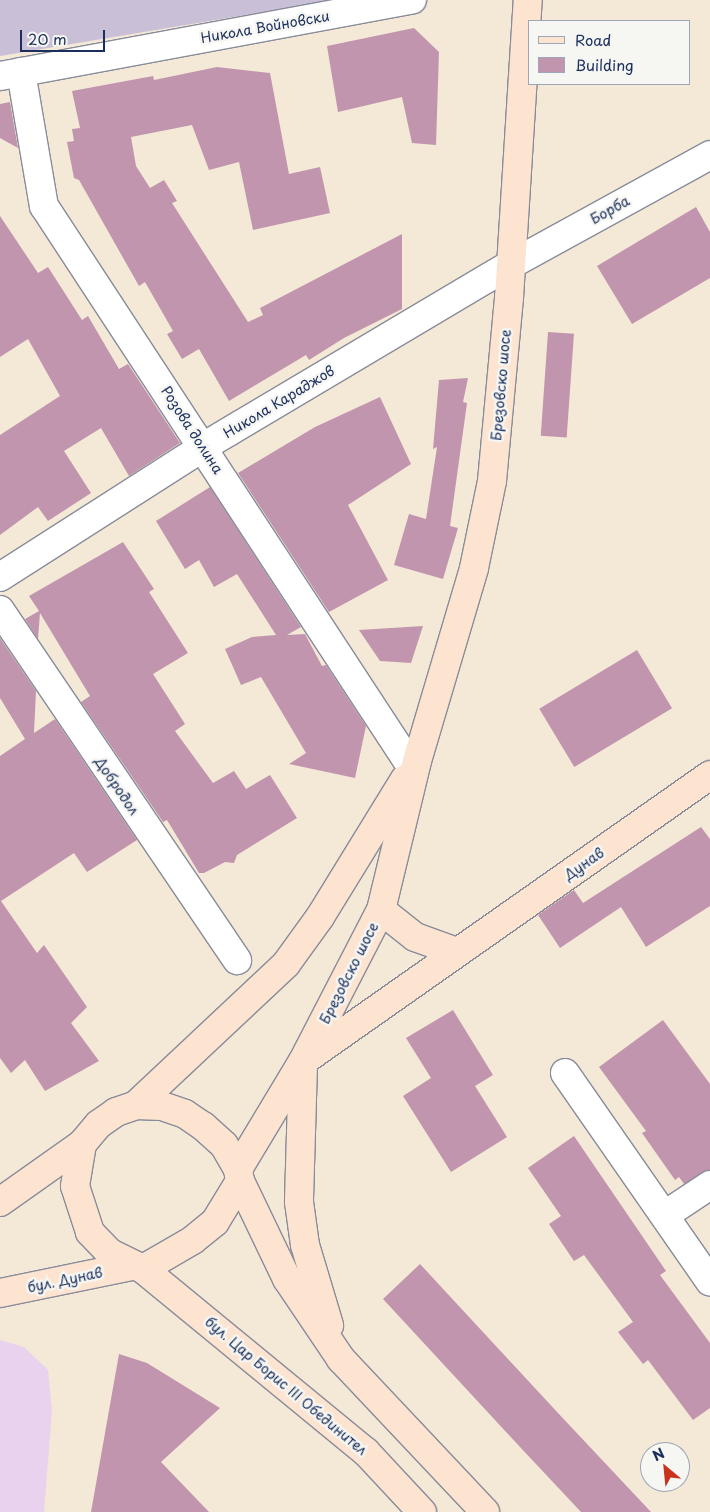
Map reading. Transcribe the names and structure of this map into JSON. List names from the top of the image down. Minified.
{"streets":{"main road":["Брезовско шосе","Дунав","бул. Дунав","бул. Цар Борис III Обединител"],"street":["Никола Войновски","Борба","Никола Караджов","Розова долина","Добродол"]},"crossings":[["Никола Войновски","Розова долина"],["Борба","Брезовско шосе"],["Борба","Никола Караджов"],["Брезовско шосе","Никола Караджов"],["Брезовско шосе","Розова долина"],["Брезовско шосе","Дунав"],["Брезовско шосе","бул. Дунав"],["Брезовско шосе","бул. Цар Борис III Обединител"],["Никола Караджов","Розова долина"],["бул. Дунав","бул. Цар Борис III Обединител"]],"legend":["Road","Building"],"scale_bar":"20 m","north":"top left"}
